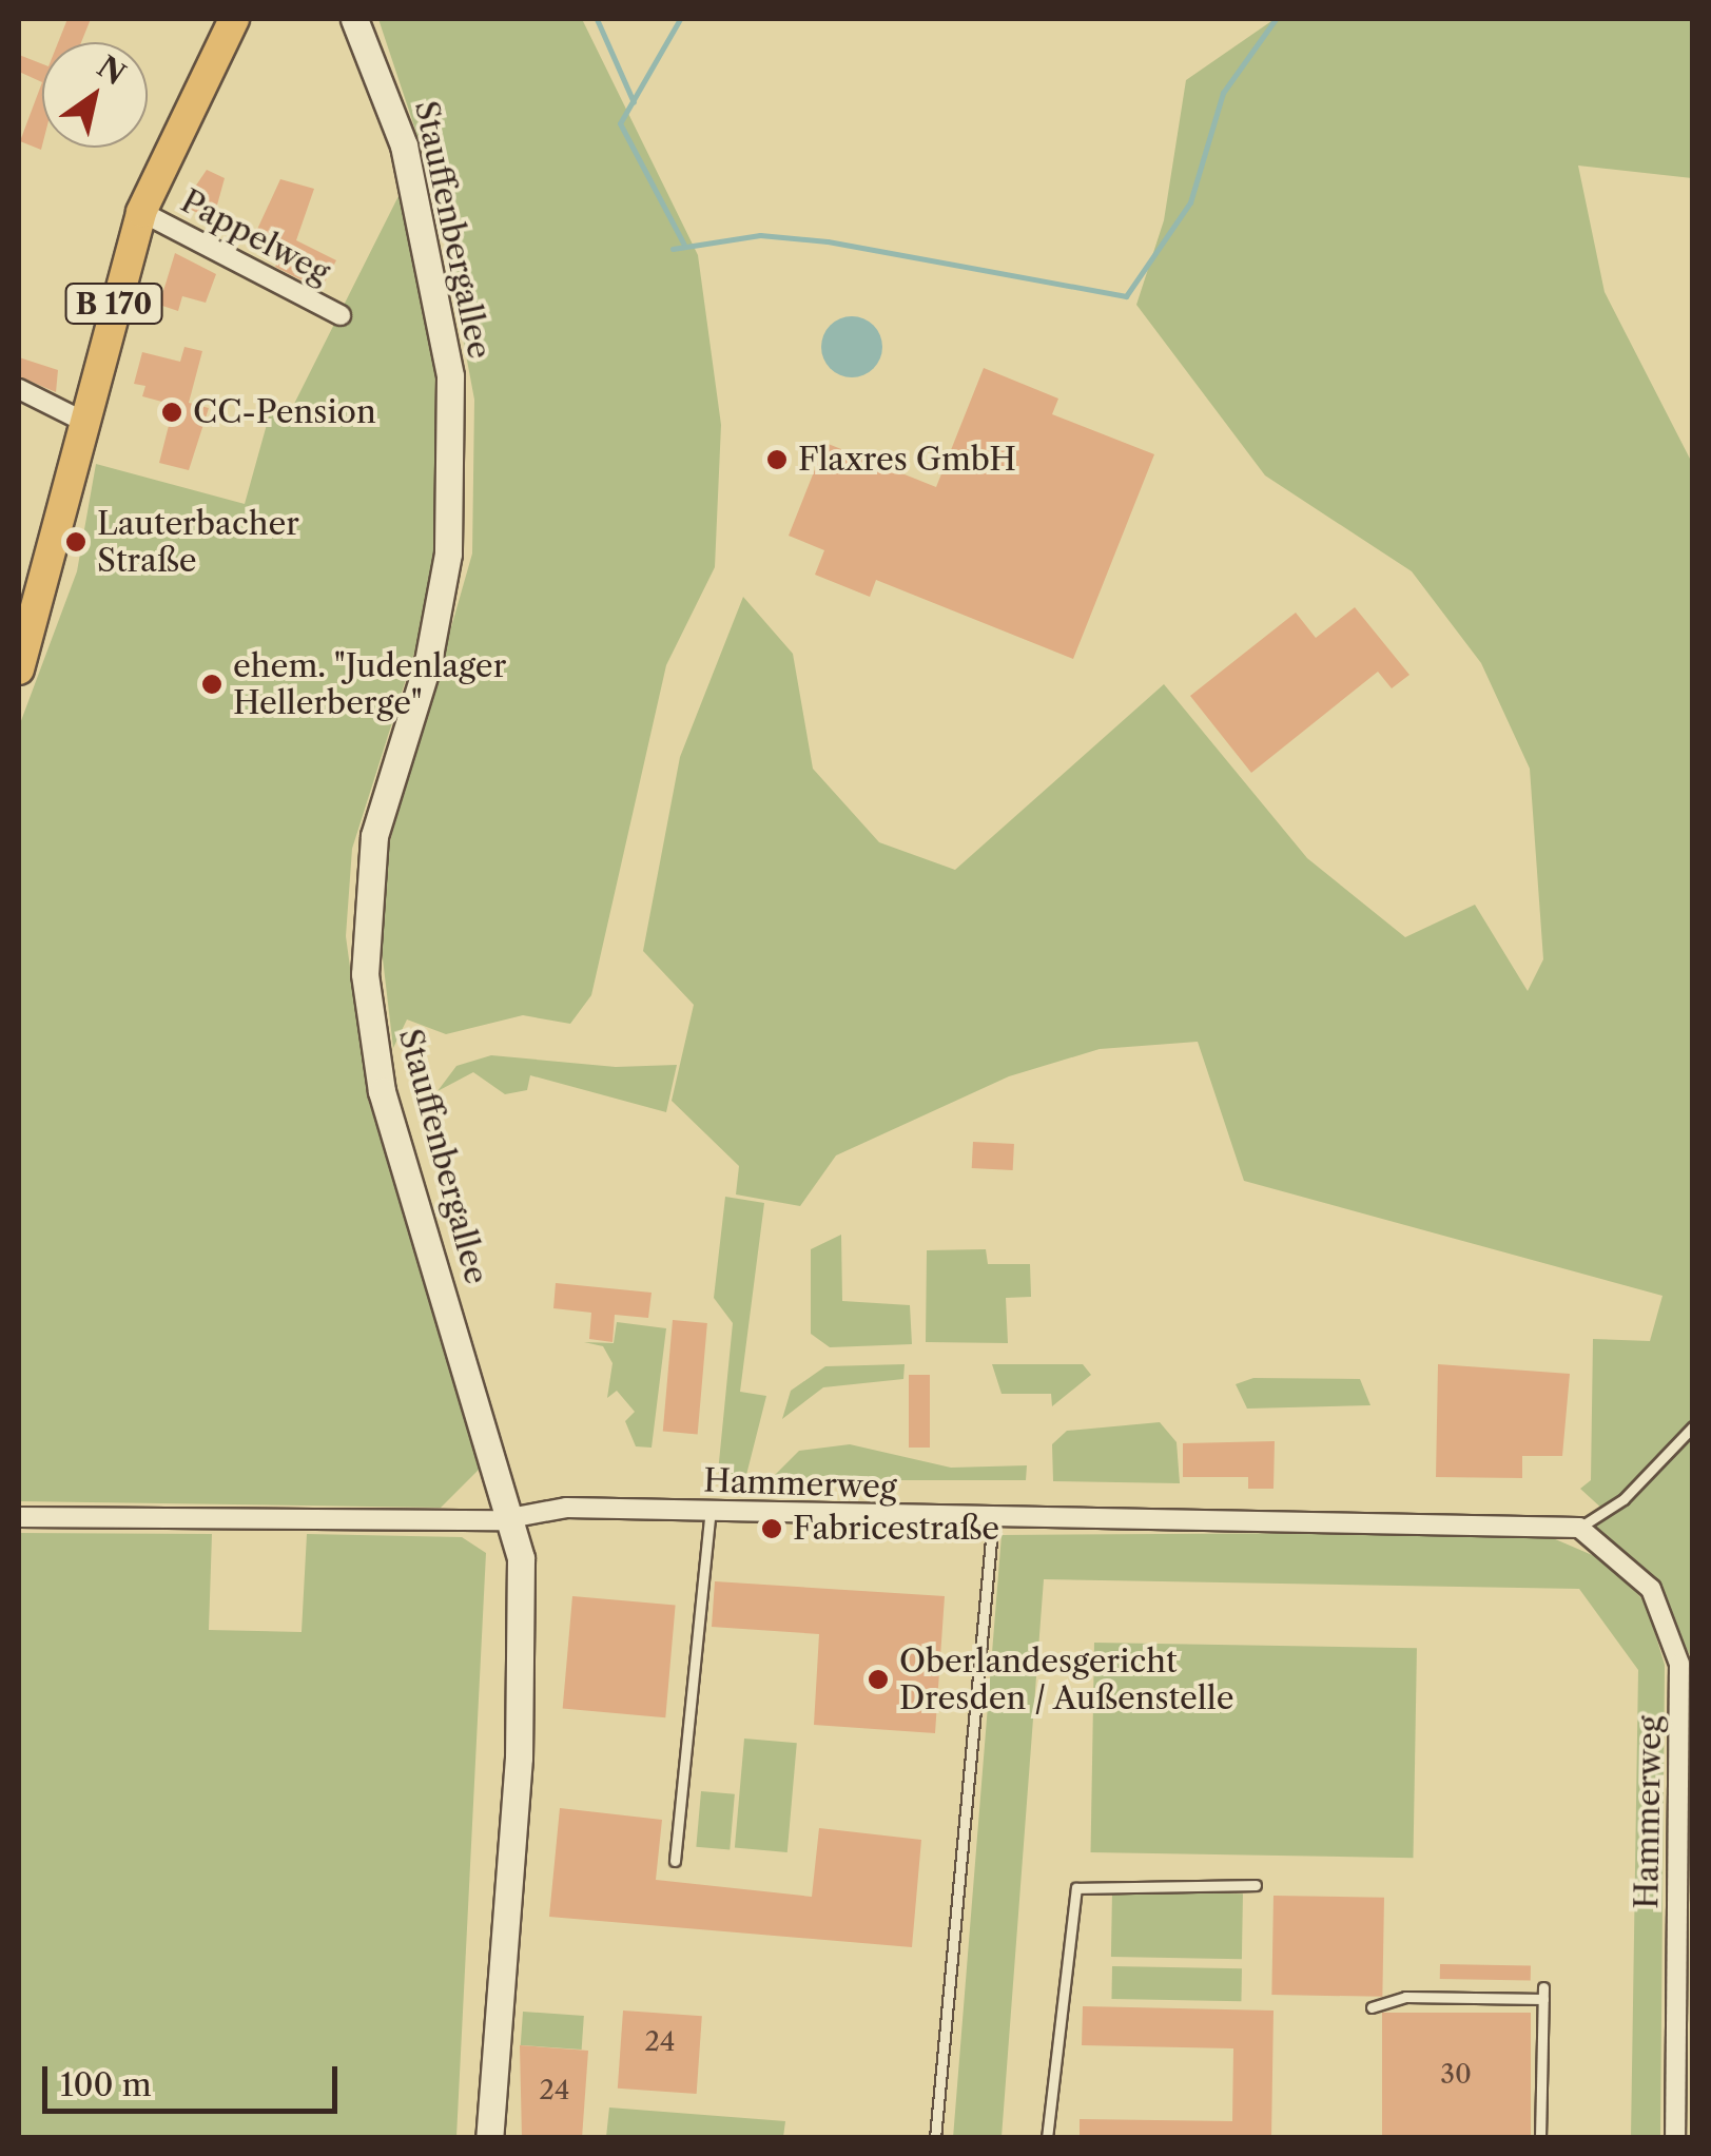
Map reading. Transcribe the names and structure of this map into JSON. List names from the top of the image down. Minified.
{"streets":{"main road":["Stauffenbergallee","B 170"],"street":["Pappelweg","Hammerweg"]},"crossings":[["Stauffenbergallee","Hammerweg"],["Pappelweg","B 170"]],"places":["CC-Pension","Flaxres GmbH","Lauterbacher Straße","ehem. \"Judenlager Hellerberge\"","Fabricestraße","Oberlandesgericht Dresden / Außenstelle"],"house_numbers":["24","30","24"],"scale_bar":"100 m","north":"top right"}
